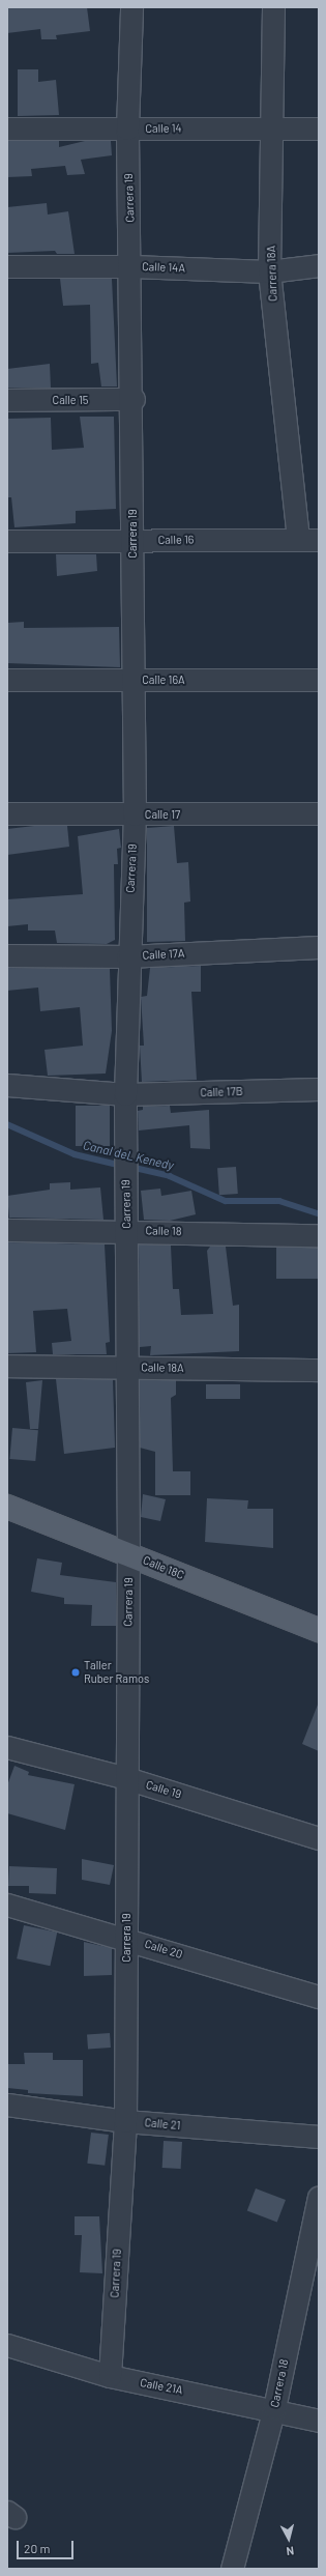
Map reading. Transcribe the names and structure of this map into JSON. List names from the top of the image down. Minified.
{"streets":{"main road":["Calle 18C"],"street":["Calle 14","Carrera 19","Calle 14A","Carrera 18A","Calle 15","Calle 16","Calle 16A","Calle 17","Calle 17A","Calle 17B","Calle 18","Calle 18A","Calle 19","Calle 20","Calle 21","Carrera 18","Calle 21A"]},"crossings":[["Calle 14","Carrera 19"],["Calle 14","Carrera 18A"],["Carrera 19","Calle 14A"],["Carrera 19","Calle 15"],["Carrera 19","Calle 16"],["Carrera 19","Calle 16A"],["Carrera 19","Calle 17"],["Carrera 19","Calle 17A"],["Carrera 19","Calle 17B"],["Carrera 19","Calle 18"],["Carrera 19","Calle 18A"],["Carrera 19","Calle 18C"],["Carrera 19","Calle 19"],["Carrera 19","Calle 20"],["Carrera 19","Calle 21"],["Carrera 19","Calle 21A"],["Calle 14A","Carrera 18A"],["Carrera 18A","Calle 16"],["Carrera 18","Calle 21A"]],"water":["Canal deL Kenedy"],"places":["Taller Ruber Ramos"],"scale_bar":"20 m","north":"bottom"}
